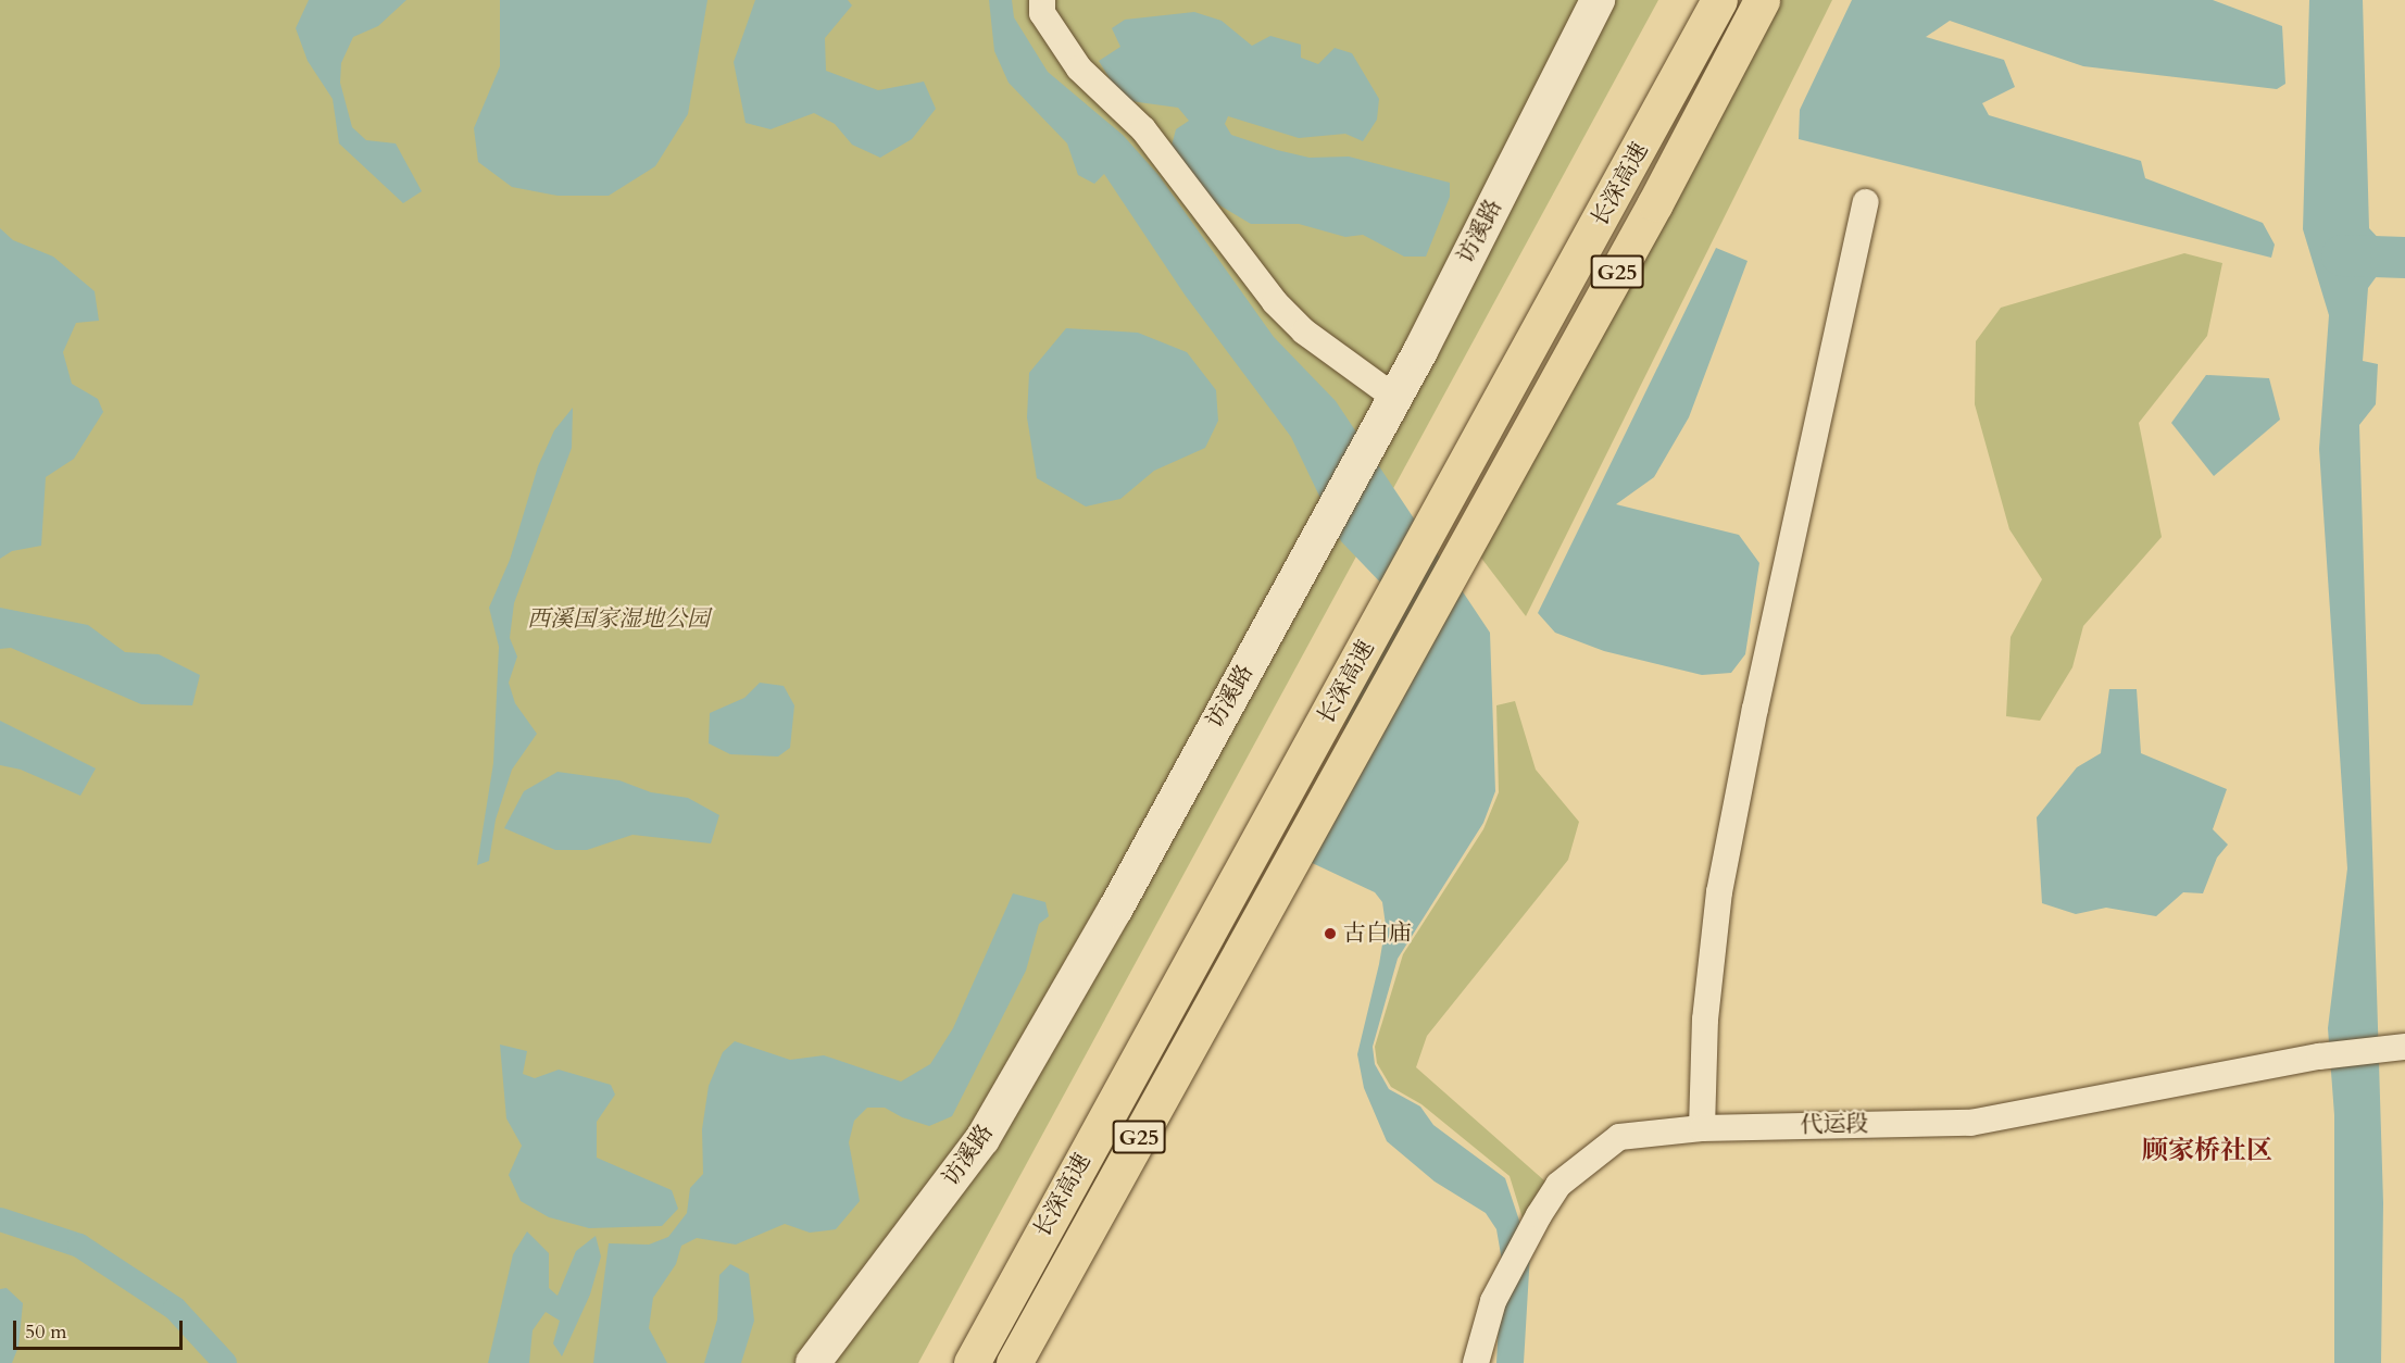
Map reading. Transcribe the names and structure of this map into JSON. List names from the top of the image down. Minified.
{"streets":{"highway":["长深高速","G25"],"street":["访溪路","代运段"]},"districts":["顾家桥社区"],"parks":["西溪国家湿地公园"],"places":["古白庙"],"scale_bar":"50 m"}
